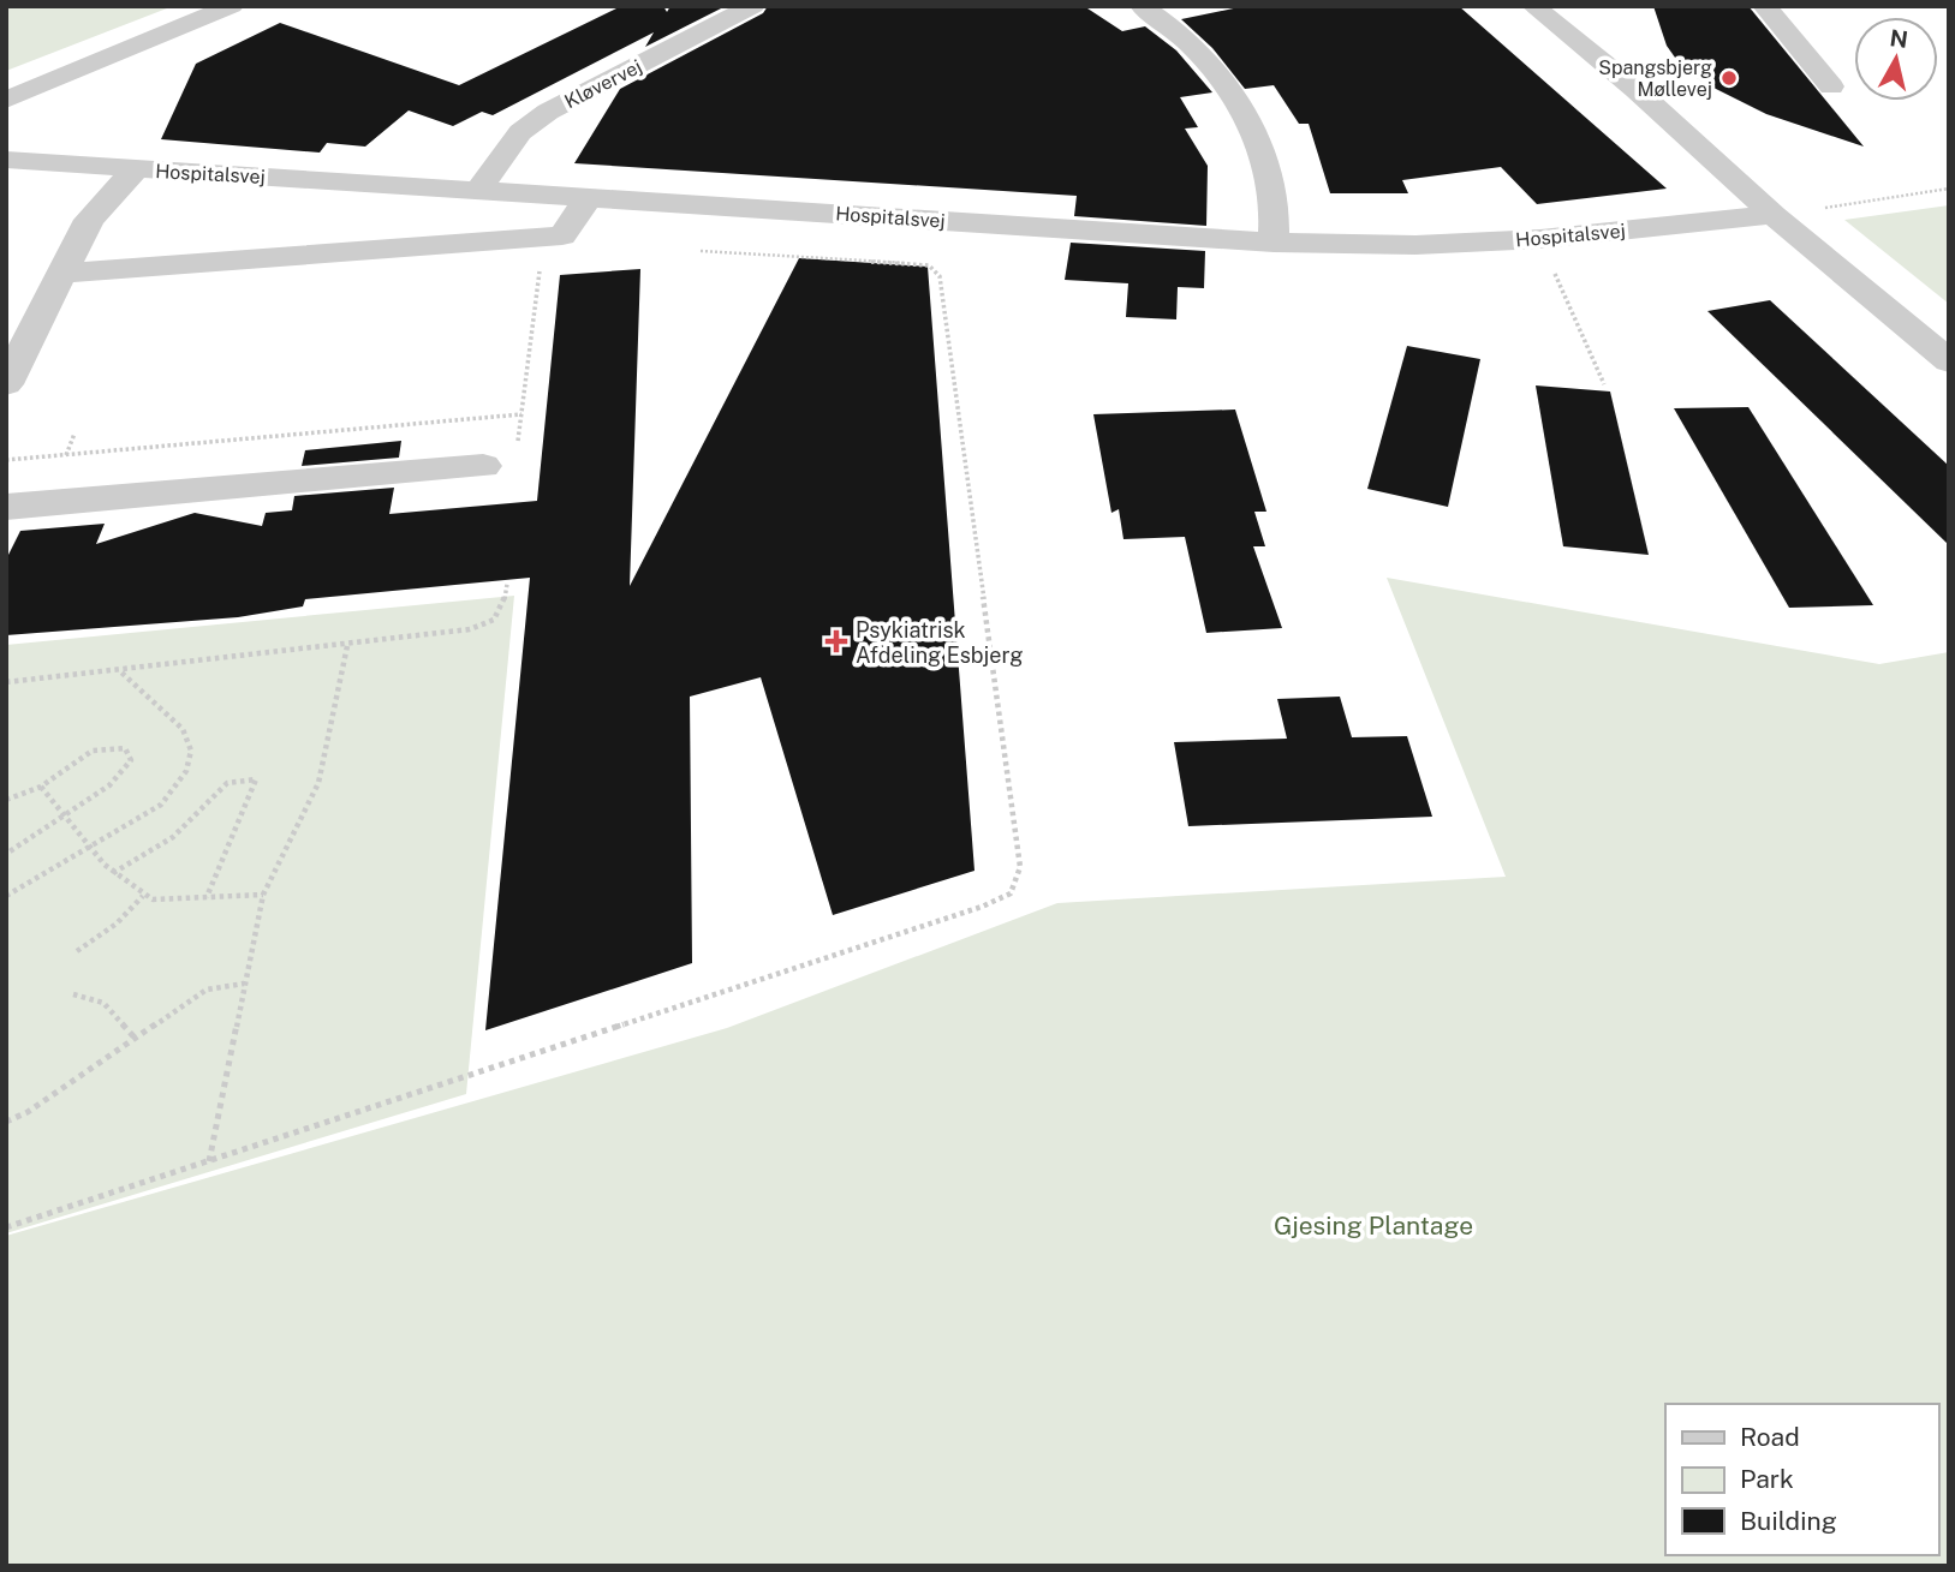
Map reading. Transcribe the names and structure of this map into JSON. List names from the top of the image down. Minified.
{"streets":{"street":["Kløvervej","Hospitalsvej"]},"crossings":[["Kløvervej","Hospitalsvej"]],"parks":["Gjesing Plantage"],"places":{"other":["Spangsbjerg Møllevej"],"health":["Psykiatrisk Afdeling Esbjerg"]},"legend":["Road","Park","Building"],"north":"top"}
